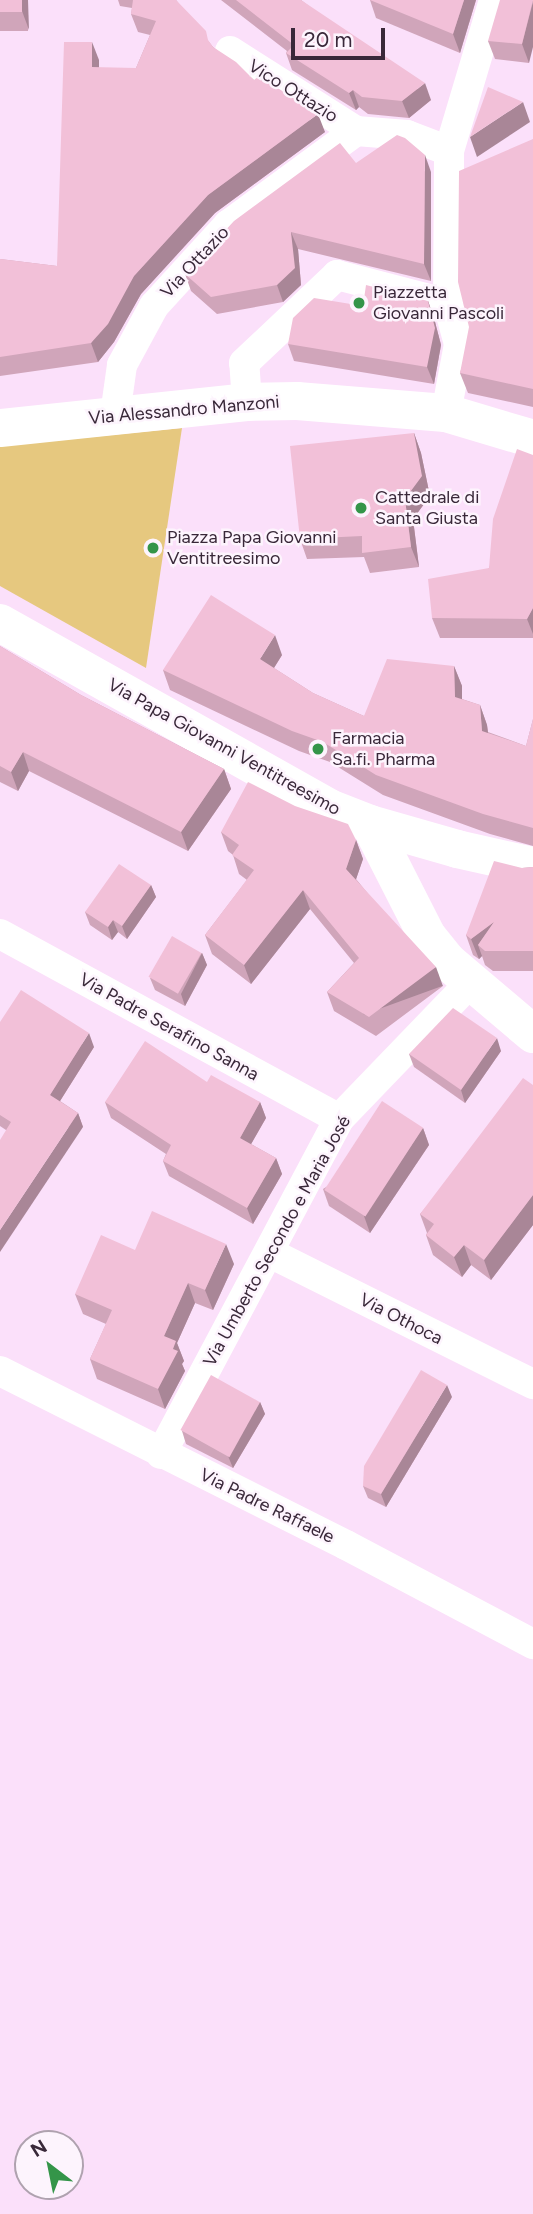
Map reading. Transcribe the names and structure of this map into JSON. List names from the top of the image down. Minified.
{"streets":{"main road":["Via Alessandro Manzoni","Via Papa Giovanni Ventitreesimo"],"street":["Vico Ottazio","Via Ottazio","Via Padre Serafino Sanna","Via Umberto Secondo e Maria José","Via Othoca","Via Padre Raffaele"]},"crossings":[["Vico Ottazio","Via Ottazio"],["Via Ottazio","Via Alessandro Manzoni"],["Via Padre Serafino Sanna","Via Umberto Secondo e Maria José"],["Via Umberto Secondo e Maria José","Via Othoca"],["Via Umberto Secondo e Maria José","Via Padre Raffaele"]],"places":["Piazzetta Giovanni Pascoli","Cattedrale di Santa Giusta","Piazza Papa Giovanni Ventitreesimo","Farmacia Sa.fi. Pharma"],"scale_bar":"20 m","north":"top left"}
